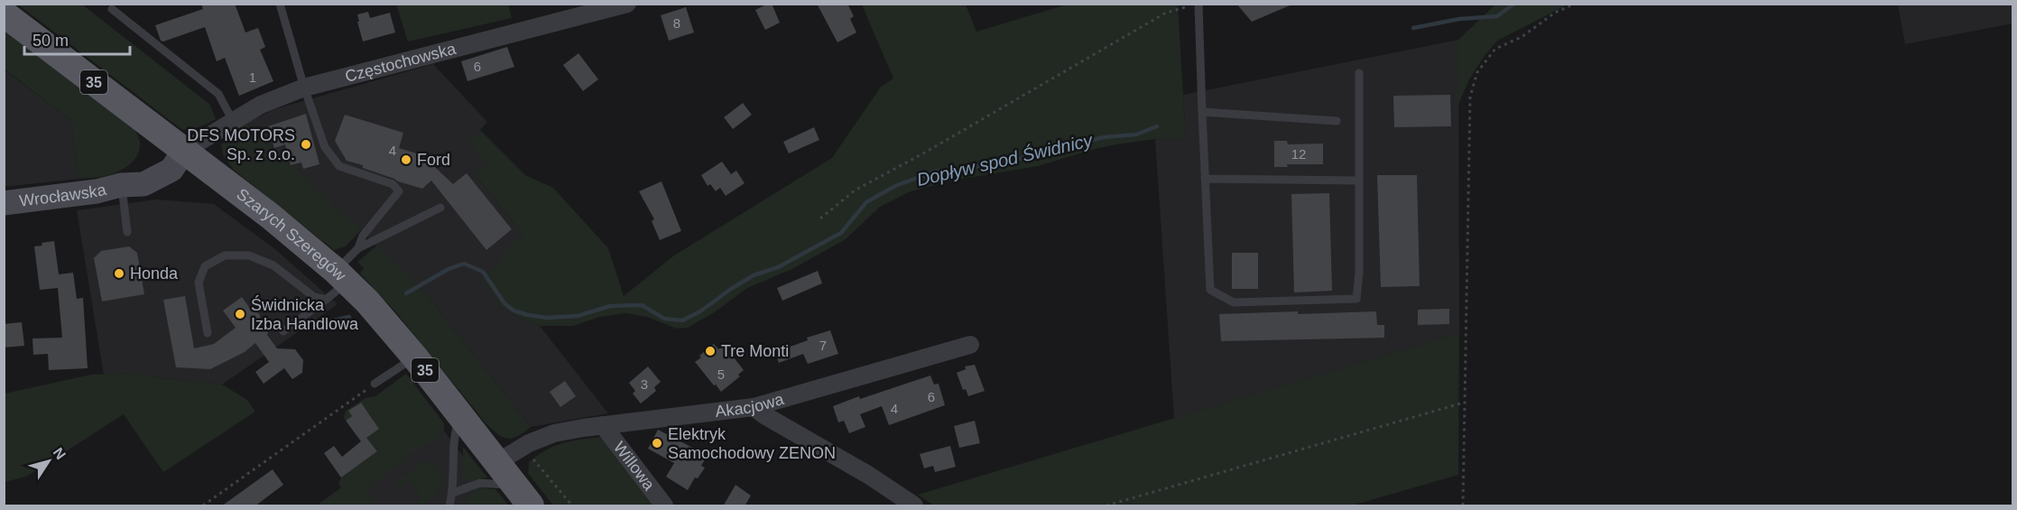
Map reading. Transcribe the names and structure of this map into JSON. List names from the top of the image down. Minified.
{"streets":{"main road":["35","Szarych Szeregów"],"street":["Częstochowska","Wrocławska","Akacjowa","Willowa"]},"crossings":[["Częstochowska","35"],["Częstochowska","Wrocławska"],["Częstochowska","Szarych Szeregów"],["35","Wrocławska"],["35","Szarych Szeregów"],["Wrocławska","Szarych Szeregów"],["Szarych Szeregów","Akacjowa"],["Akacjowa","Willowa"]],"water":["Dopływ spod Świdnicy"],"places":["DFS MOTORS Sp. z o.o.","Ford","Honda","Świdnicka Izba Handlowa","Tre Monti","Elektryk Samochodowy ZENON"],"house_numbers":["8","6","1","4","12","7","5","3","6","4"],"scale_bar":"50 m","north":"top right"}
